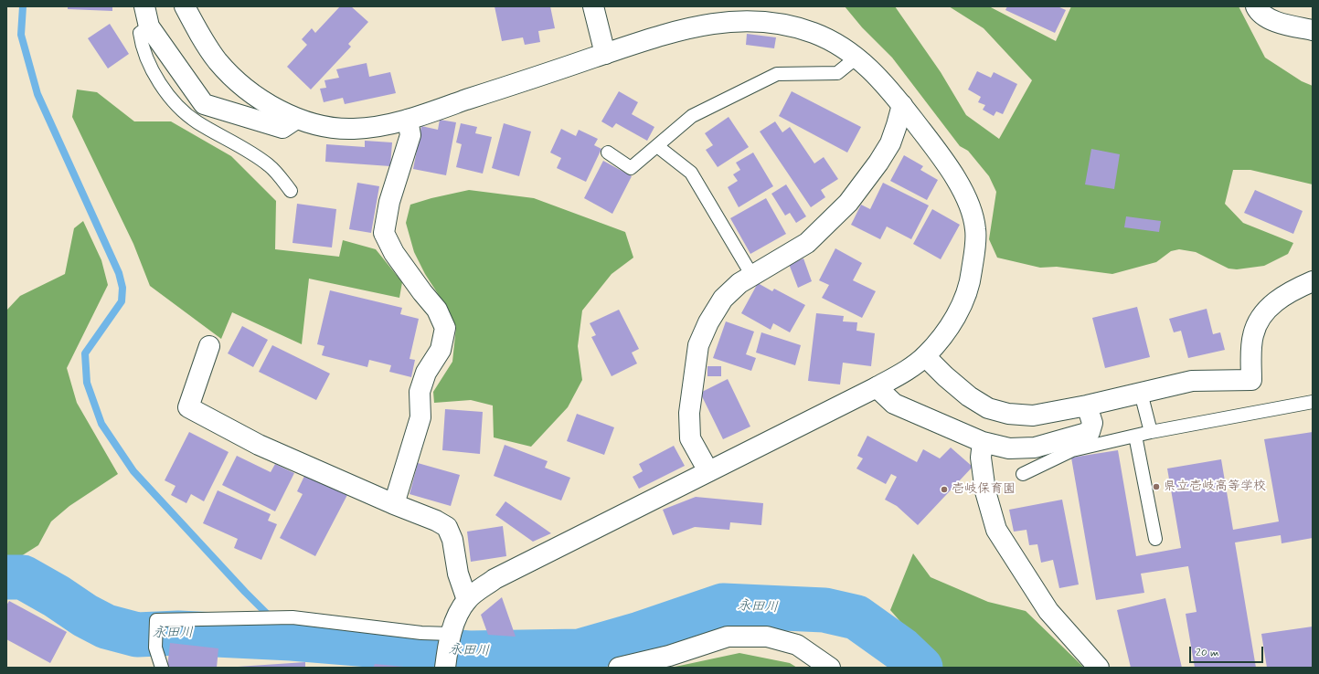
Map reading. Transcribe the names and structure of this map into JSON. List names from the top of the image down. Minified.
{"water":["永田川"],"places":["県立壱岐高等学校","壱岐保育園"],"scale_bar":"20 m"}
